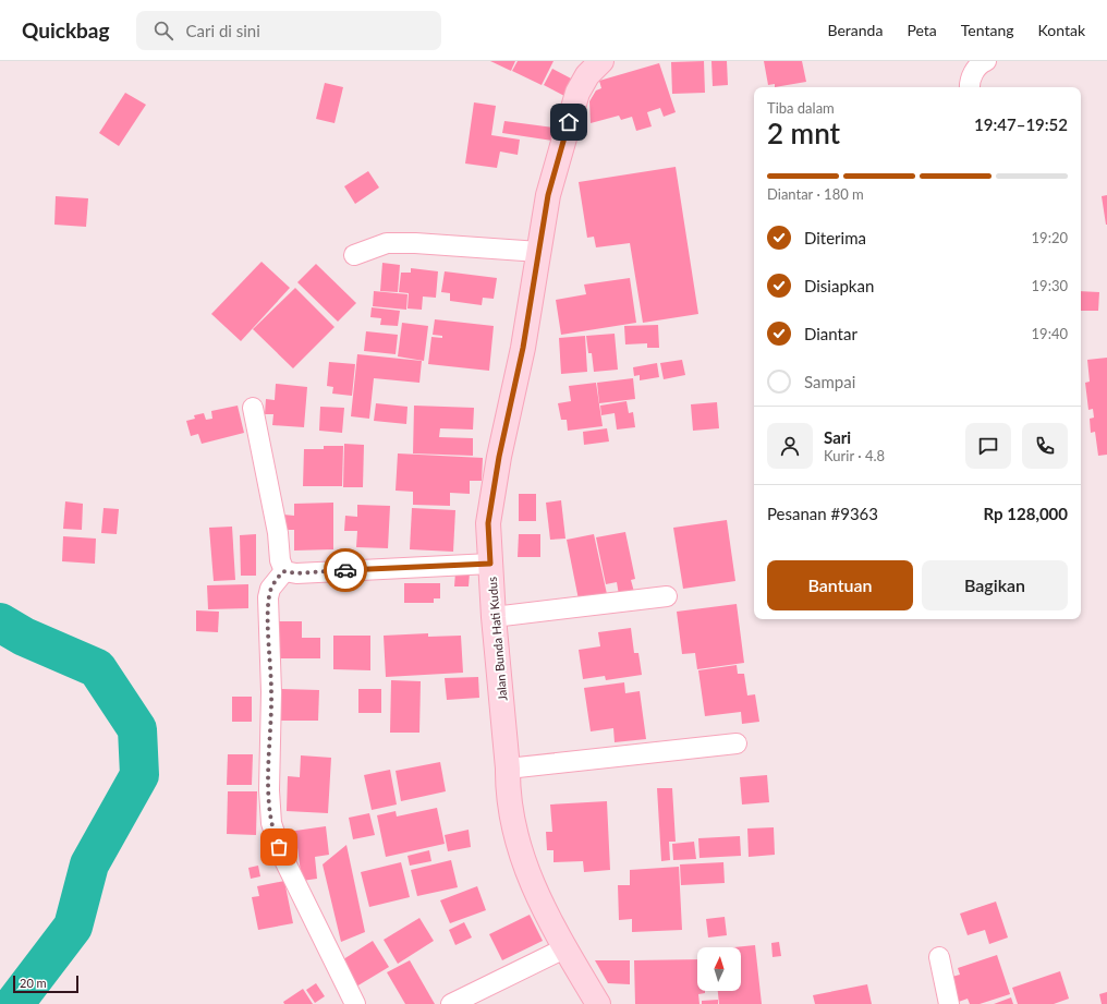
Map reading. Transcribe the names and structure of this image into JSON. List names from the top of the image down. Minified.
{"streets":{"street":["Jalan Bunda Hati Kudus"]},"scale_bar":"20 m","north":"top","page":{"header":"Quickbag","search":"Cari di sini","nav":["Beranda","Peta","Tentang","Kontak"],"heading":["2 mnt","Tiba dalam","19:47–19:52"],"panel":["Sari","Kurir · 4.8","Pesanan #9363","Rp 128,000"],"bar":"Diantar · 180 m","list":[["Diterima","19:20"],["Disiapkan","19:30"],["Diantar","19:40"],"Sampai"],"buttons":["Bantuan","Bagikan"],"scale":"20 m"}}
